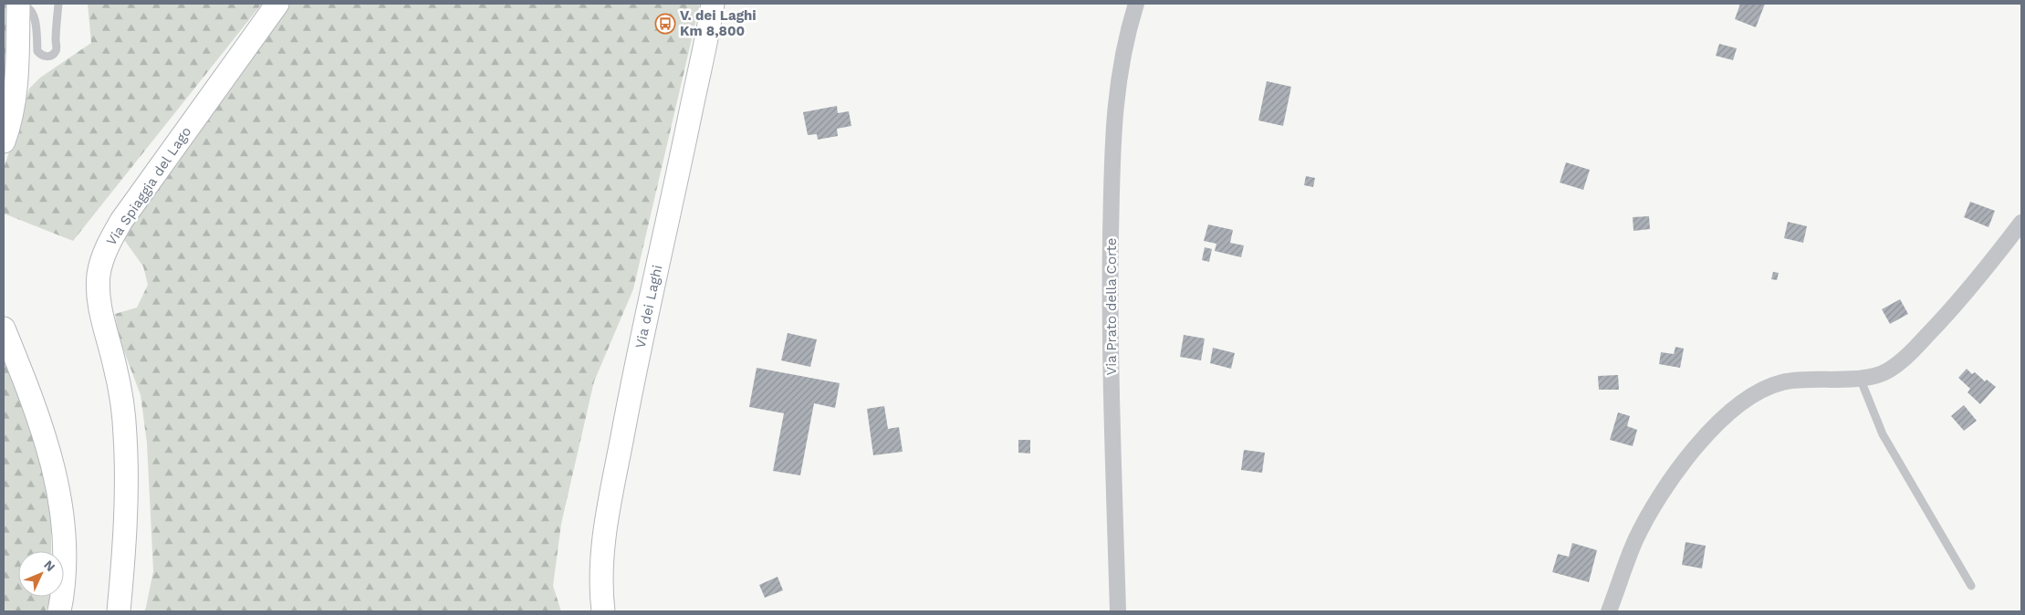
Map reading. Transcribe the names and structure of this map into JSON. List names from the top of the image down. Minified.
{"streets":{"street":["Via Spiaggia del Lago","Via dei Laghi","Via Prato della Corte"]},"places":{"bus stop":["V. dei Laghi Km 8,800"]},"north":"top right"}
